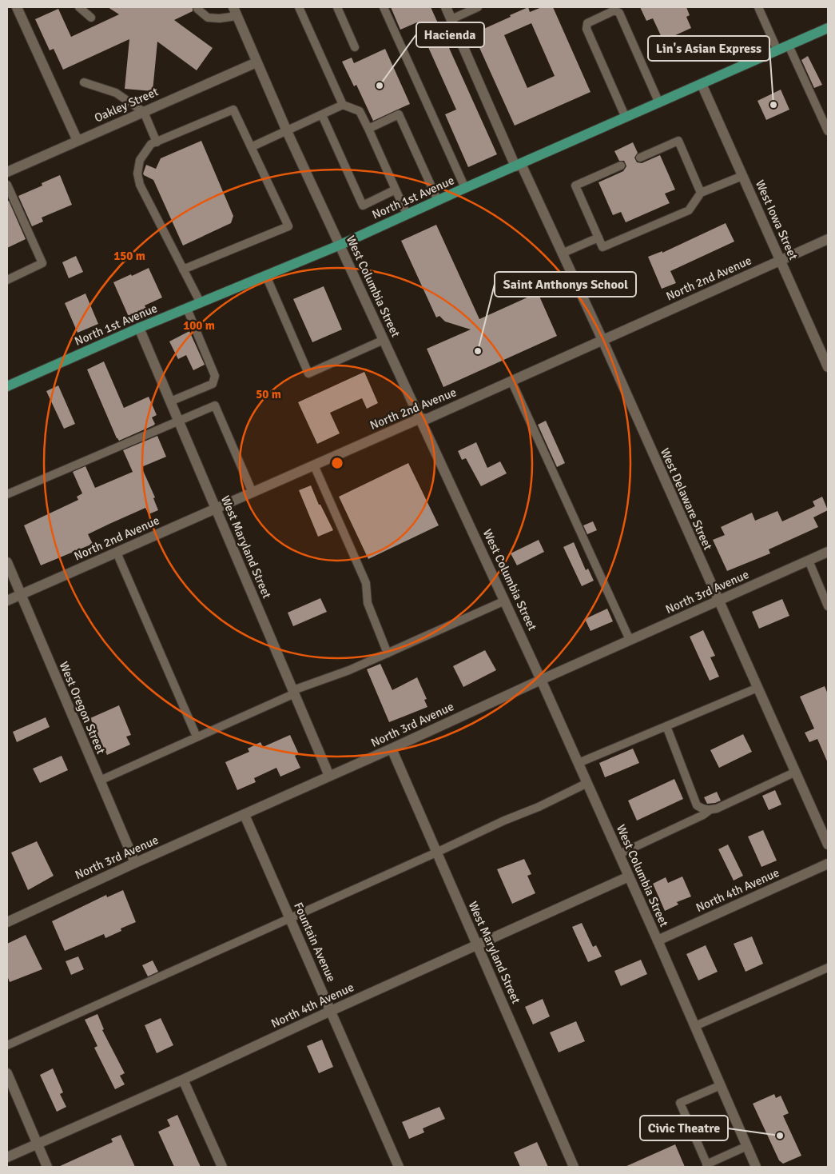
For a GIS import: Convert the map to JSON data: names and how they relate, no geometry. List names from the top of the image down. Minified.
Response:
{"streets":{"main road":["North 1st Avenue"],"street":["Oakley Street","West Iowa Street","North 2nd Avenue","West Columbia Street","West Delaware Street","West Maryland Street","North 3rd Avenue","West Oregon Street","North 4th Avenue","Fountain Avenue"]},"crossings":[["Oakley Street","West Columbia Street"],["North 1st Avenue","West Iowa Street"],["North 1st Avenue","West Columbia Street"],["North 1st Avenue","West Delaware Street"],["North 1st Avenue","West Maryland Street"],["West Iowa Street","North 2nd Avenue"],["North 2nd Avenue","West Columbia Street"],["North 2nd Avenue","West Delaware Street"],["North 2nd Avenue","West Maryland Street"],["North 2nd Avenue","West Oregon Street"],["West Columbia Street","North 3rd Avenue"],["West Columbia Street","North 4th Avenue"],["West Delaware Street","North 3rd Avenue"],["West Maryland Street","North 3rd Avenue"],["West Maryland Street","North 4th Avenue"],["North 3rd Avenue","West Oregon Street"],["North 3rd Avenue","Fountain Avenue"],["North 4th Avenue","Fountain Avenue"]],"places":["Hacienda","Lin's Asian Express","Saint Anthonys School","Civic Theatre"],"rings":["150 m","100 m","50 m"]}
